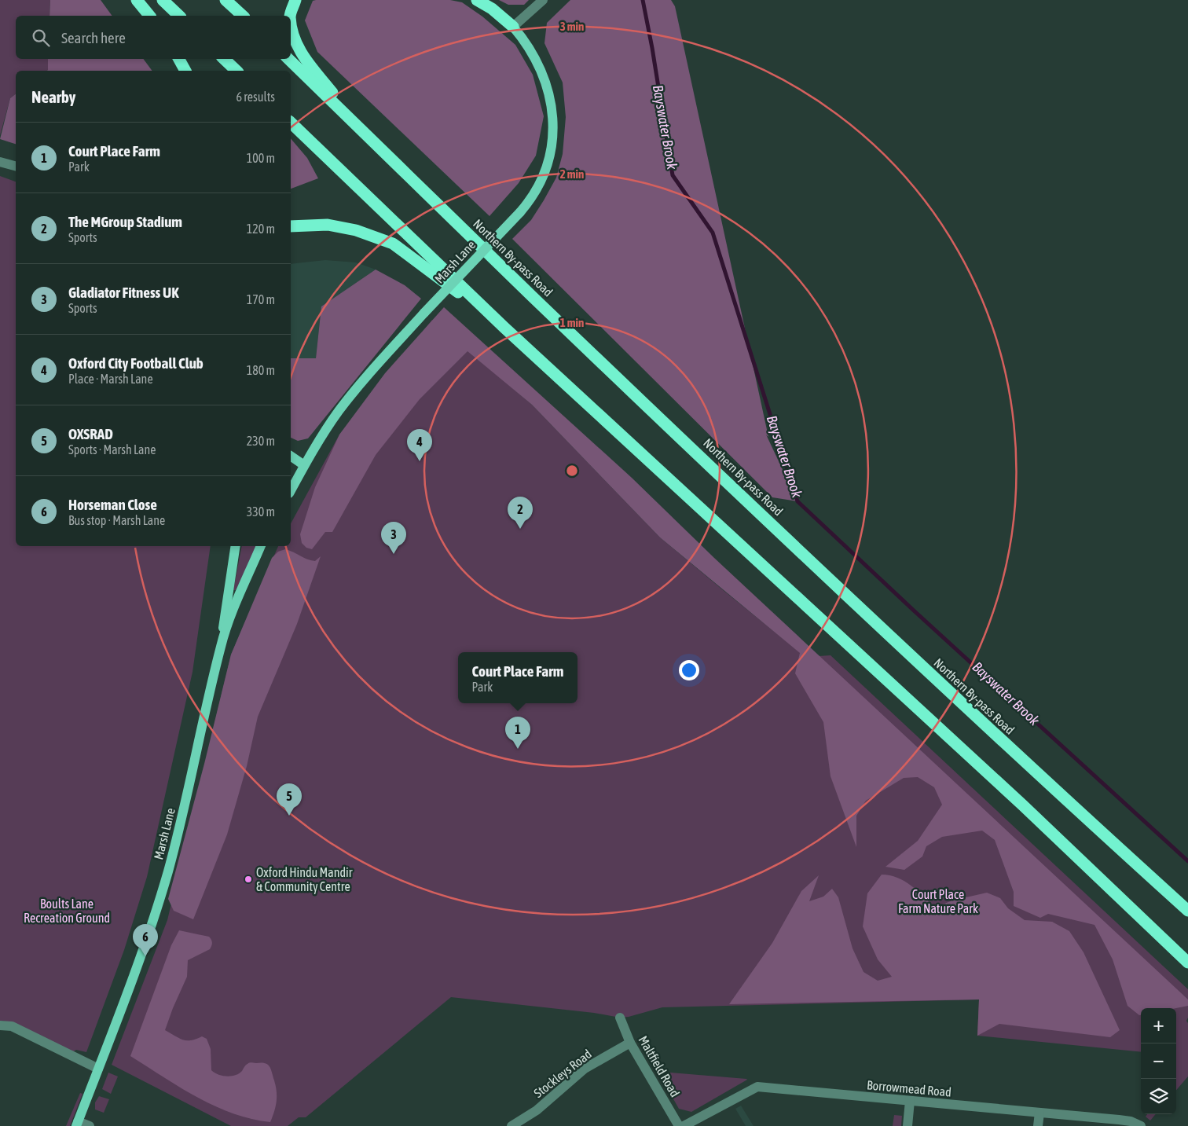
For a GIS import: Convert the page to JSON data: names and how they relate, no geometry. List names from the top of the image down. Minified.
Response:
{"streets":{"highway":["Northern By-pass Road"],"main road":["Marsh Lane"],"street":["Maltfield Road","Stockleys Road","Borrowmead Road"]},"crossings":[["Maltfield Road","Stockleys Road"]],"water":["Bayswater Brook"],"parks":["Court Place Farm Nature Park","Boults Lane Recreation Ground"],"places":["Oxford Hindu Mandir & Community Centre"],"page":{"search":"Search here","heading":["Nearby","6 results"],"list":[{"mark":"1","name":"Court Place Farm","note":"Park","value":"100 m"},{"mark":"2","name":"The MGroup Stadium","note":"Sports","value":"120 m"},{"mark":"3","name":"Gladiator Fitness UK","note":"Sports","value":"170 m"},{"mark":"4","name":"Oxford City Football Club","note":"Place · Marsh Lane","value":"180 m"},{"mark":"5","name":"OXSRAD","note":"Sports · Marsh Lane","value":"230 m"},{"mark":"6","name":"Horseman Close","note":"Bus stop · Marsh Lane","value":"330 m"}],"pins":["4","2","3","1","5","6"],"popup":["Court Place Farm","Park"],"map_buttons":["+","−"]},"rings":["3 min","2 min","1 min"]}
